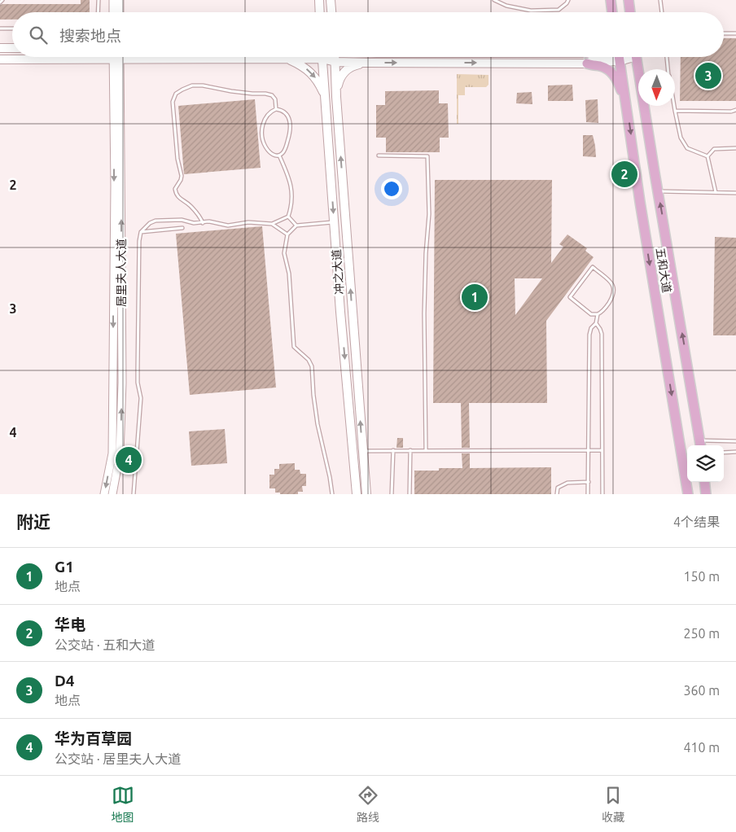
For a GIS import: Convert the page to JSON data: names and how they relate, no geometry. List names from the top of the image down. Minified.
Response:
{"streets":{"main road":["五和大道","冲之大道"],"street":["居里夫人大道"]},"north":"bottom","page":{"search":"搜索地点","pins":["3","2","1","4"],"heading":["附近","4个结果"],"list":[{"mark":"1","name":"G1","note":"地点","value":"150 m"},{"mark":"2","name":"华电","note":"公交站 · 五和大道","value":"250 m"},{"mark":"3","name":"D4","note":"地点","value":"360 m"},{"mark":"4","name":"华为百草园","note":"公交站 · 居里夫人大道","value":"410 m"}],"nav":["地图","路线","收藏"]},"grid":{"rows":["2","3","4"]}}
